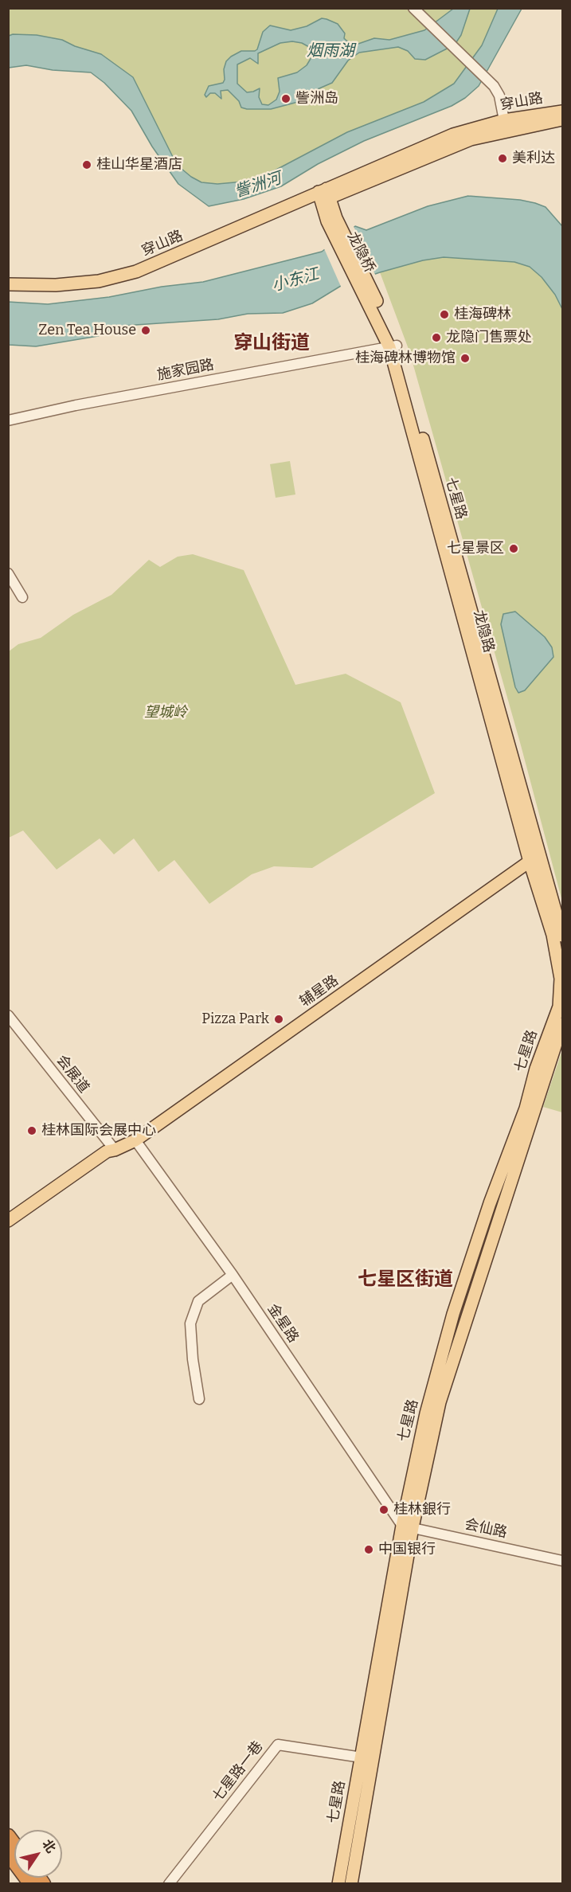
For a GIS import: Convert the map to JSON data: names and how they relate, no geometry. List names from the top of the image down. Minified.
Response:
{"streets":{"main road":["穿山路","龙隐桥","七星路","龙隐路","辅星路"],"street":["施家园路","会展道","金星路","会仙路","七星路一巷"]},"crossings":[["穿山路","龙隐桥"],["龙隐桥","龙隐路"],["施家园路","七星路"],["施家园路","龙隐路"],["七星路","龙隐路"],["七星路","辅星路"],["七星路","金星路"],["七星路","会仙路"],["七星路","七星路一巷"],["龙隐路","辅星路"],["辅星路","会展道"],["辅星路","金星路"],["金星路","会仙路"]],"districts":["穿山街道","七星区街道"],"water":["烟雨湖","訾洲河","小东江"],"parks":["望城岭"],"places":["訾洲岛","美利达","桂山华星酒店","桂海碑林","Zen Tea House","龙隐门售票处","桂海碑林博物馆","七星景区","Pizza Park","桂林国际会展中心","桂林銀行","中国银行"],"north":"top right"}
